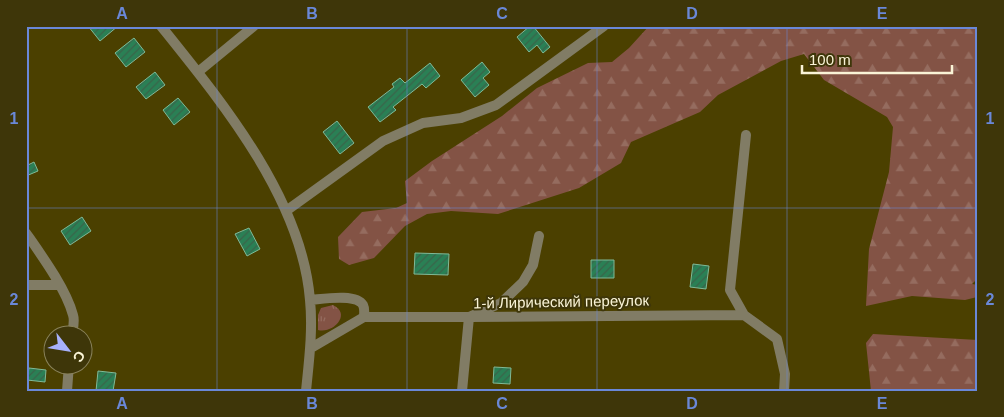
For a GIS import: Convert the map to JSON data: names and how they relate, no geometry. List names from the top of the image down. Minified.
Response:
{"streets":{"street":["1-й Лирический переулок"]},"scale_bar":"100 m","north":"bottom right","grid":{"columns":["A","B","C","D","E"],"rows":["1","2"]}}
